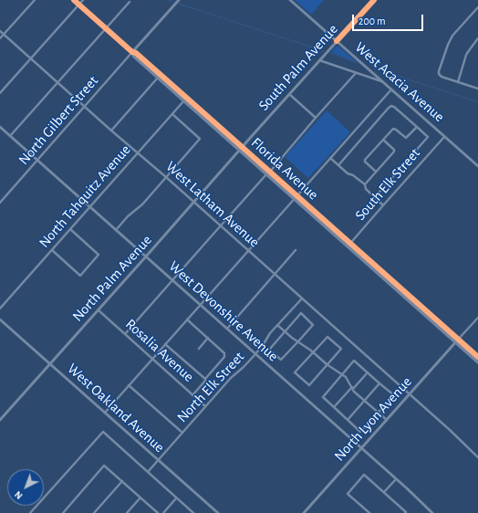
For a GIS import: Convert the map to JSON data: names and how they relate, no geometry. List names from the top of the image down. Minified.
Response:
{"streets":{"main road":["Florida Avenue"],"street":["South Palm Avenue","West Acacia Avenue","North Gilbert Street","South Elk Street","North Tahquitz Avenue","West Latham Avenue","North Palm Avenue","West Devonshire Avenue","Rosalia Avenue","North Elk Street","West Oakland Avenue","North Lyon Avenue"]},"crossings":[["South Palm Avenue","West Acacia Avenue"],["South Palm Avenue","Florida Avenue"],["South Palm Avenue","North Palm Avenue"],["West Acacia Avenue","South Elk Street"],["North Gilbert Street","Florida Avenue"],["North Gilbert Street","West Latham Avenue"],["North Gilbert Street","West Devonshire Avenue"],["Florida Avenue","South Elk Street"],["Florida Avenue","North Tahquitz Avenue"],["Florida Avenue","North Palm Avenue"],["Florida Avenue","North Lyon Avenue"],["North Tahquitz Avenue","West Latham Avenue"],["North Tahquitz Avenue","West Devonshire Avenue"],["West Latham Avenue","North Palm Avenue"],["West Latham Avenue","North Elk Street"],["West Latham Avenue","North Lyon Avenue"],["North Palm Avenue","West Devonshire Avenue"],["North Palm Avenue","Rosalia Avenue"],["North Palm Avenue","West Oakland Avenue"],["West Devonshire Avenue","North Elk Street"],["West Devonshire Avenue","North Lyon Avenue"],["Rosalia Avenue","North Elk Street"],["North Elk Street","West Oakland Avenue"]],"scale_bar":"200 m","north":"bottom left"}
